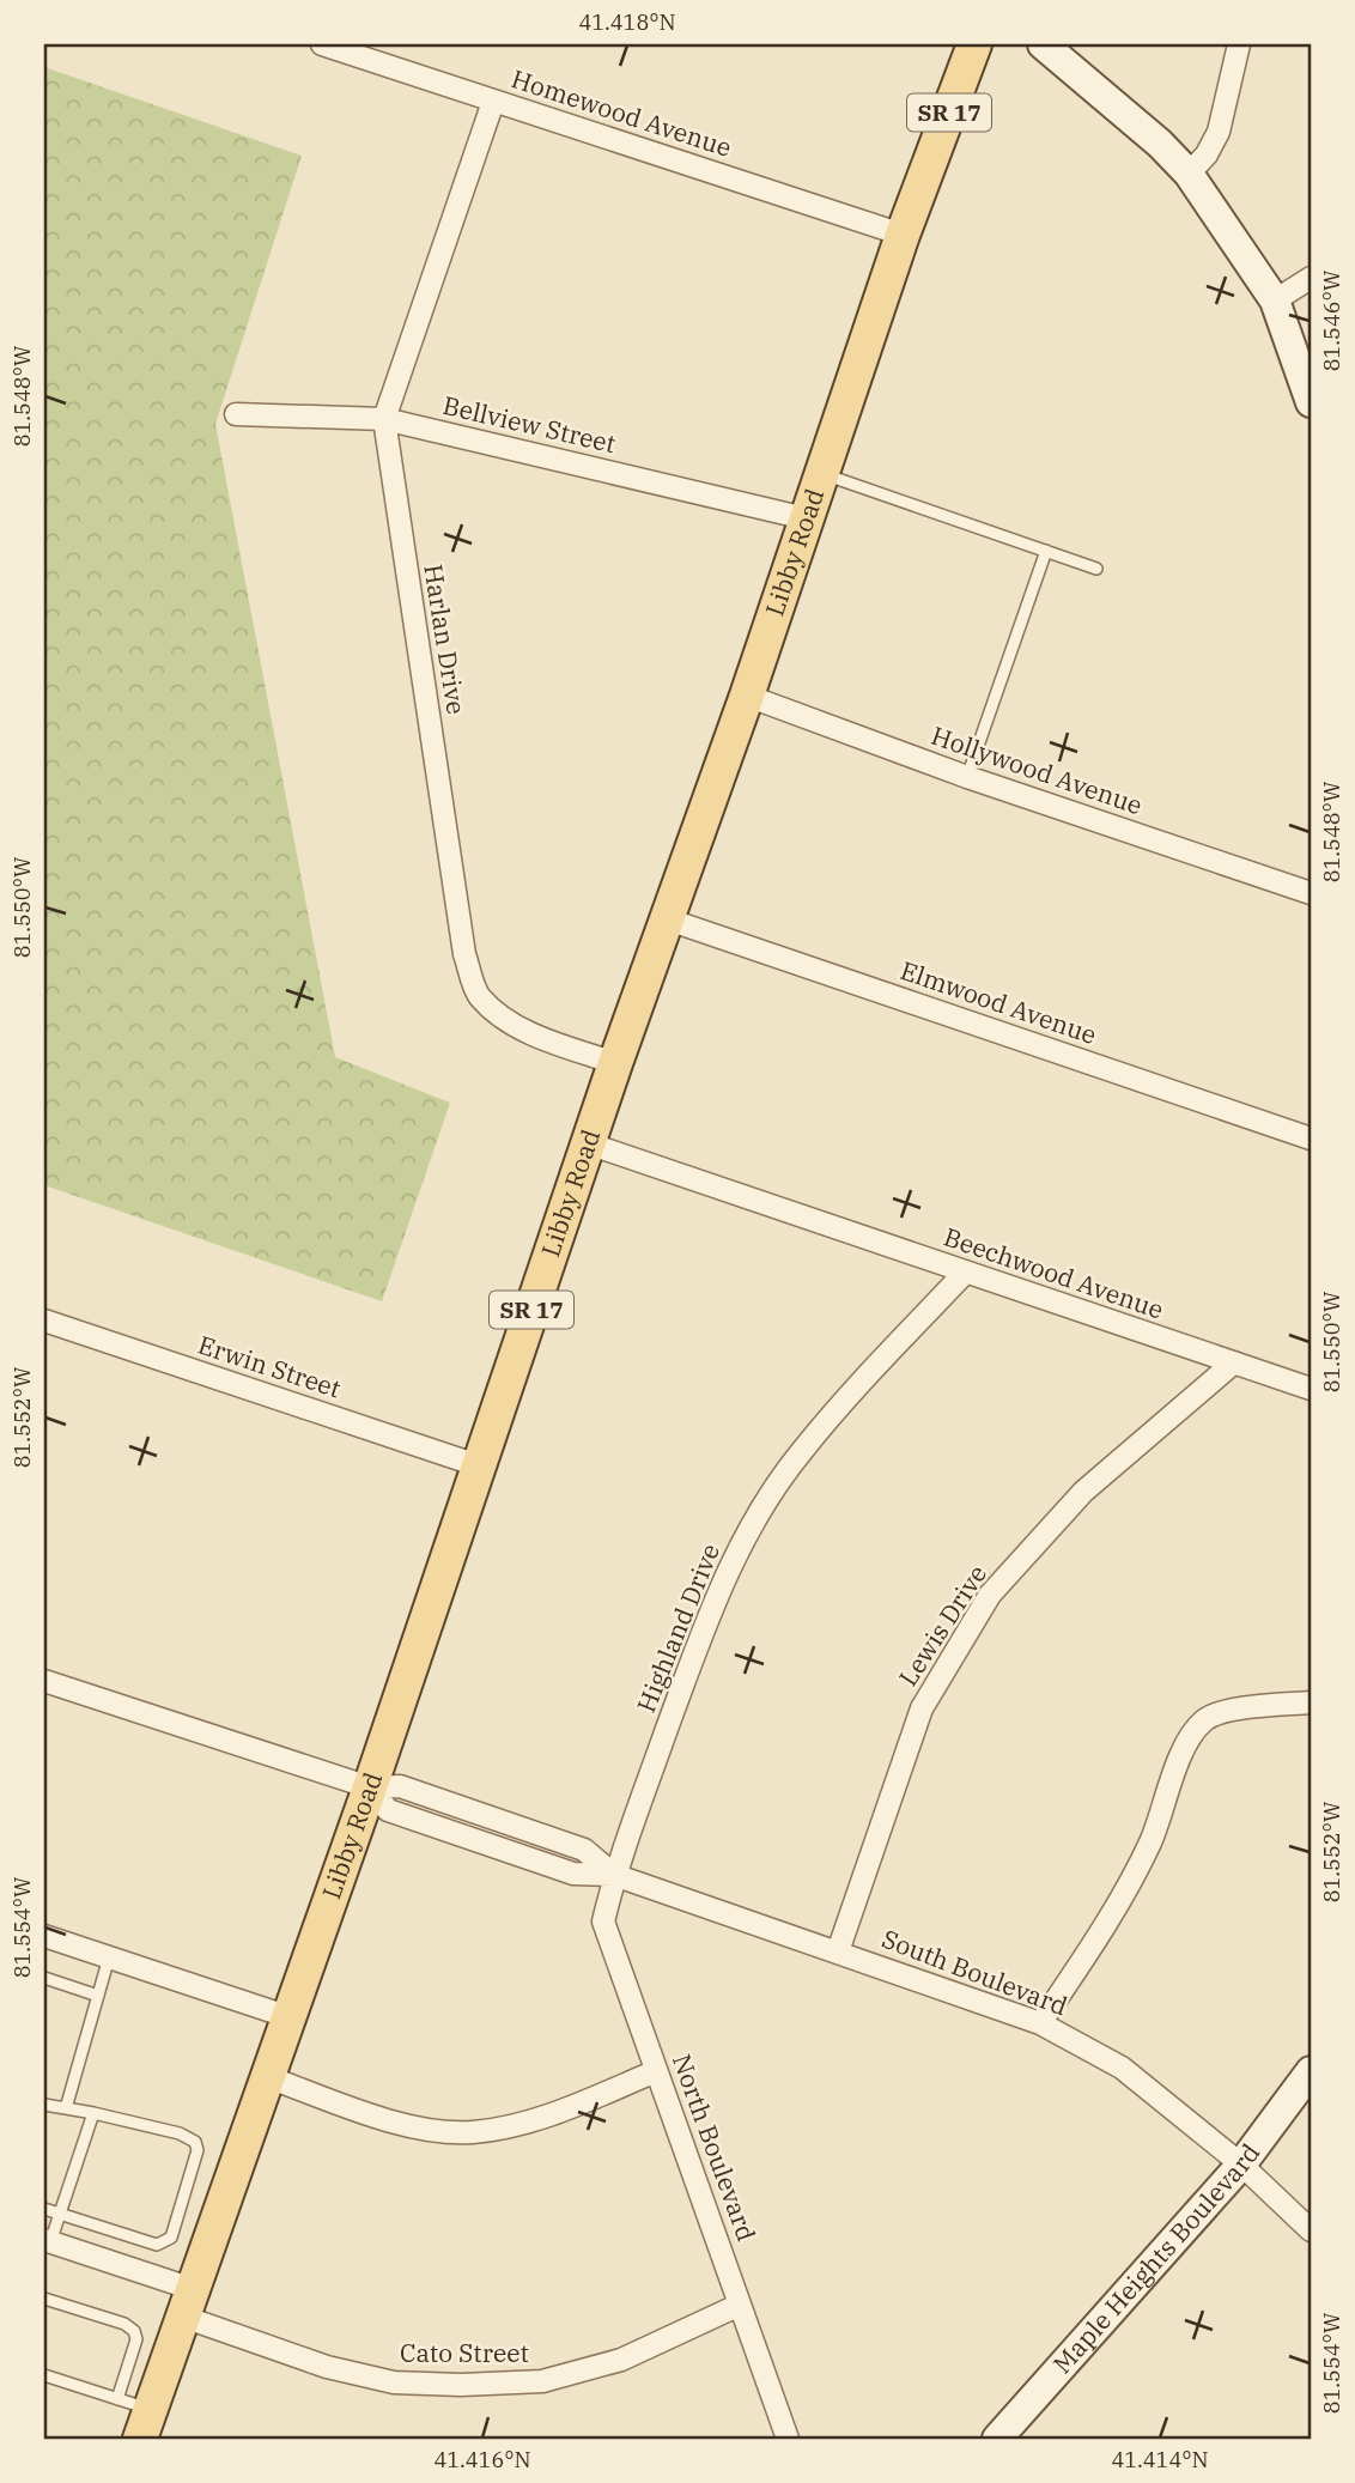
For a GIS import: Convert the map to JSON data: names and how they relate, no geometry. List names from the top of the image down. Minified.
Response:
{"streets":{"main road":["SR 17","Libby Road"],"street":["Homewood Avenue","Bellview Street","Harlan Drive","Hollywood Avenue","Elmwood Avenue","Beechwood Avenue","Erwin Street","Lewis Drive","Highland Drive","South Boulevard","North Boulevard","Maple Heights Boulevard","Cato Street"]},"crossings":[["Homewood Avenue","Libby Road"],["Homewood Avenue","Harlan Drive"],["Bellview Street","Libby Road"],["Bellview Street","Harlan Drive"],["Libby Road","Harlan Drive"],["Libby Road","Hollywood Avenue"],["Libby Road","Elmwood Avenue"],["Libby Road","Beechwood Avenue"],["Libby Road","Erwin Street"],["Libby Road","South Boulevard"],["Libby Road","Cato Street"],["Beechwood Avenue","Lewis Drive"],["Beechwood Avenue","Highland Drive"],["Lewis Drive","South Boulevard"],["Highland Drive","South Boulevard"],["Highland Drive","North Boulevard"],["South Boulevard","North Boulevard"],["South Boulevard","Maple Heights Boulevard"],["North Boulevard","Cato Street"]],"coordinates":["41.418°N","81.546°W","81.548°W","81.550°W","81.552°W","81.554°W","41.416°N","41.414°N"]}
